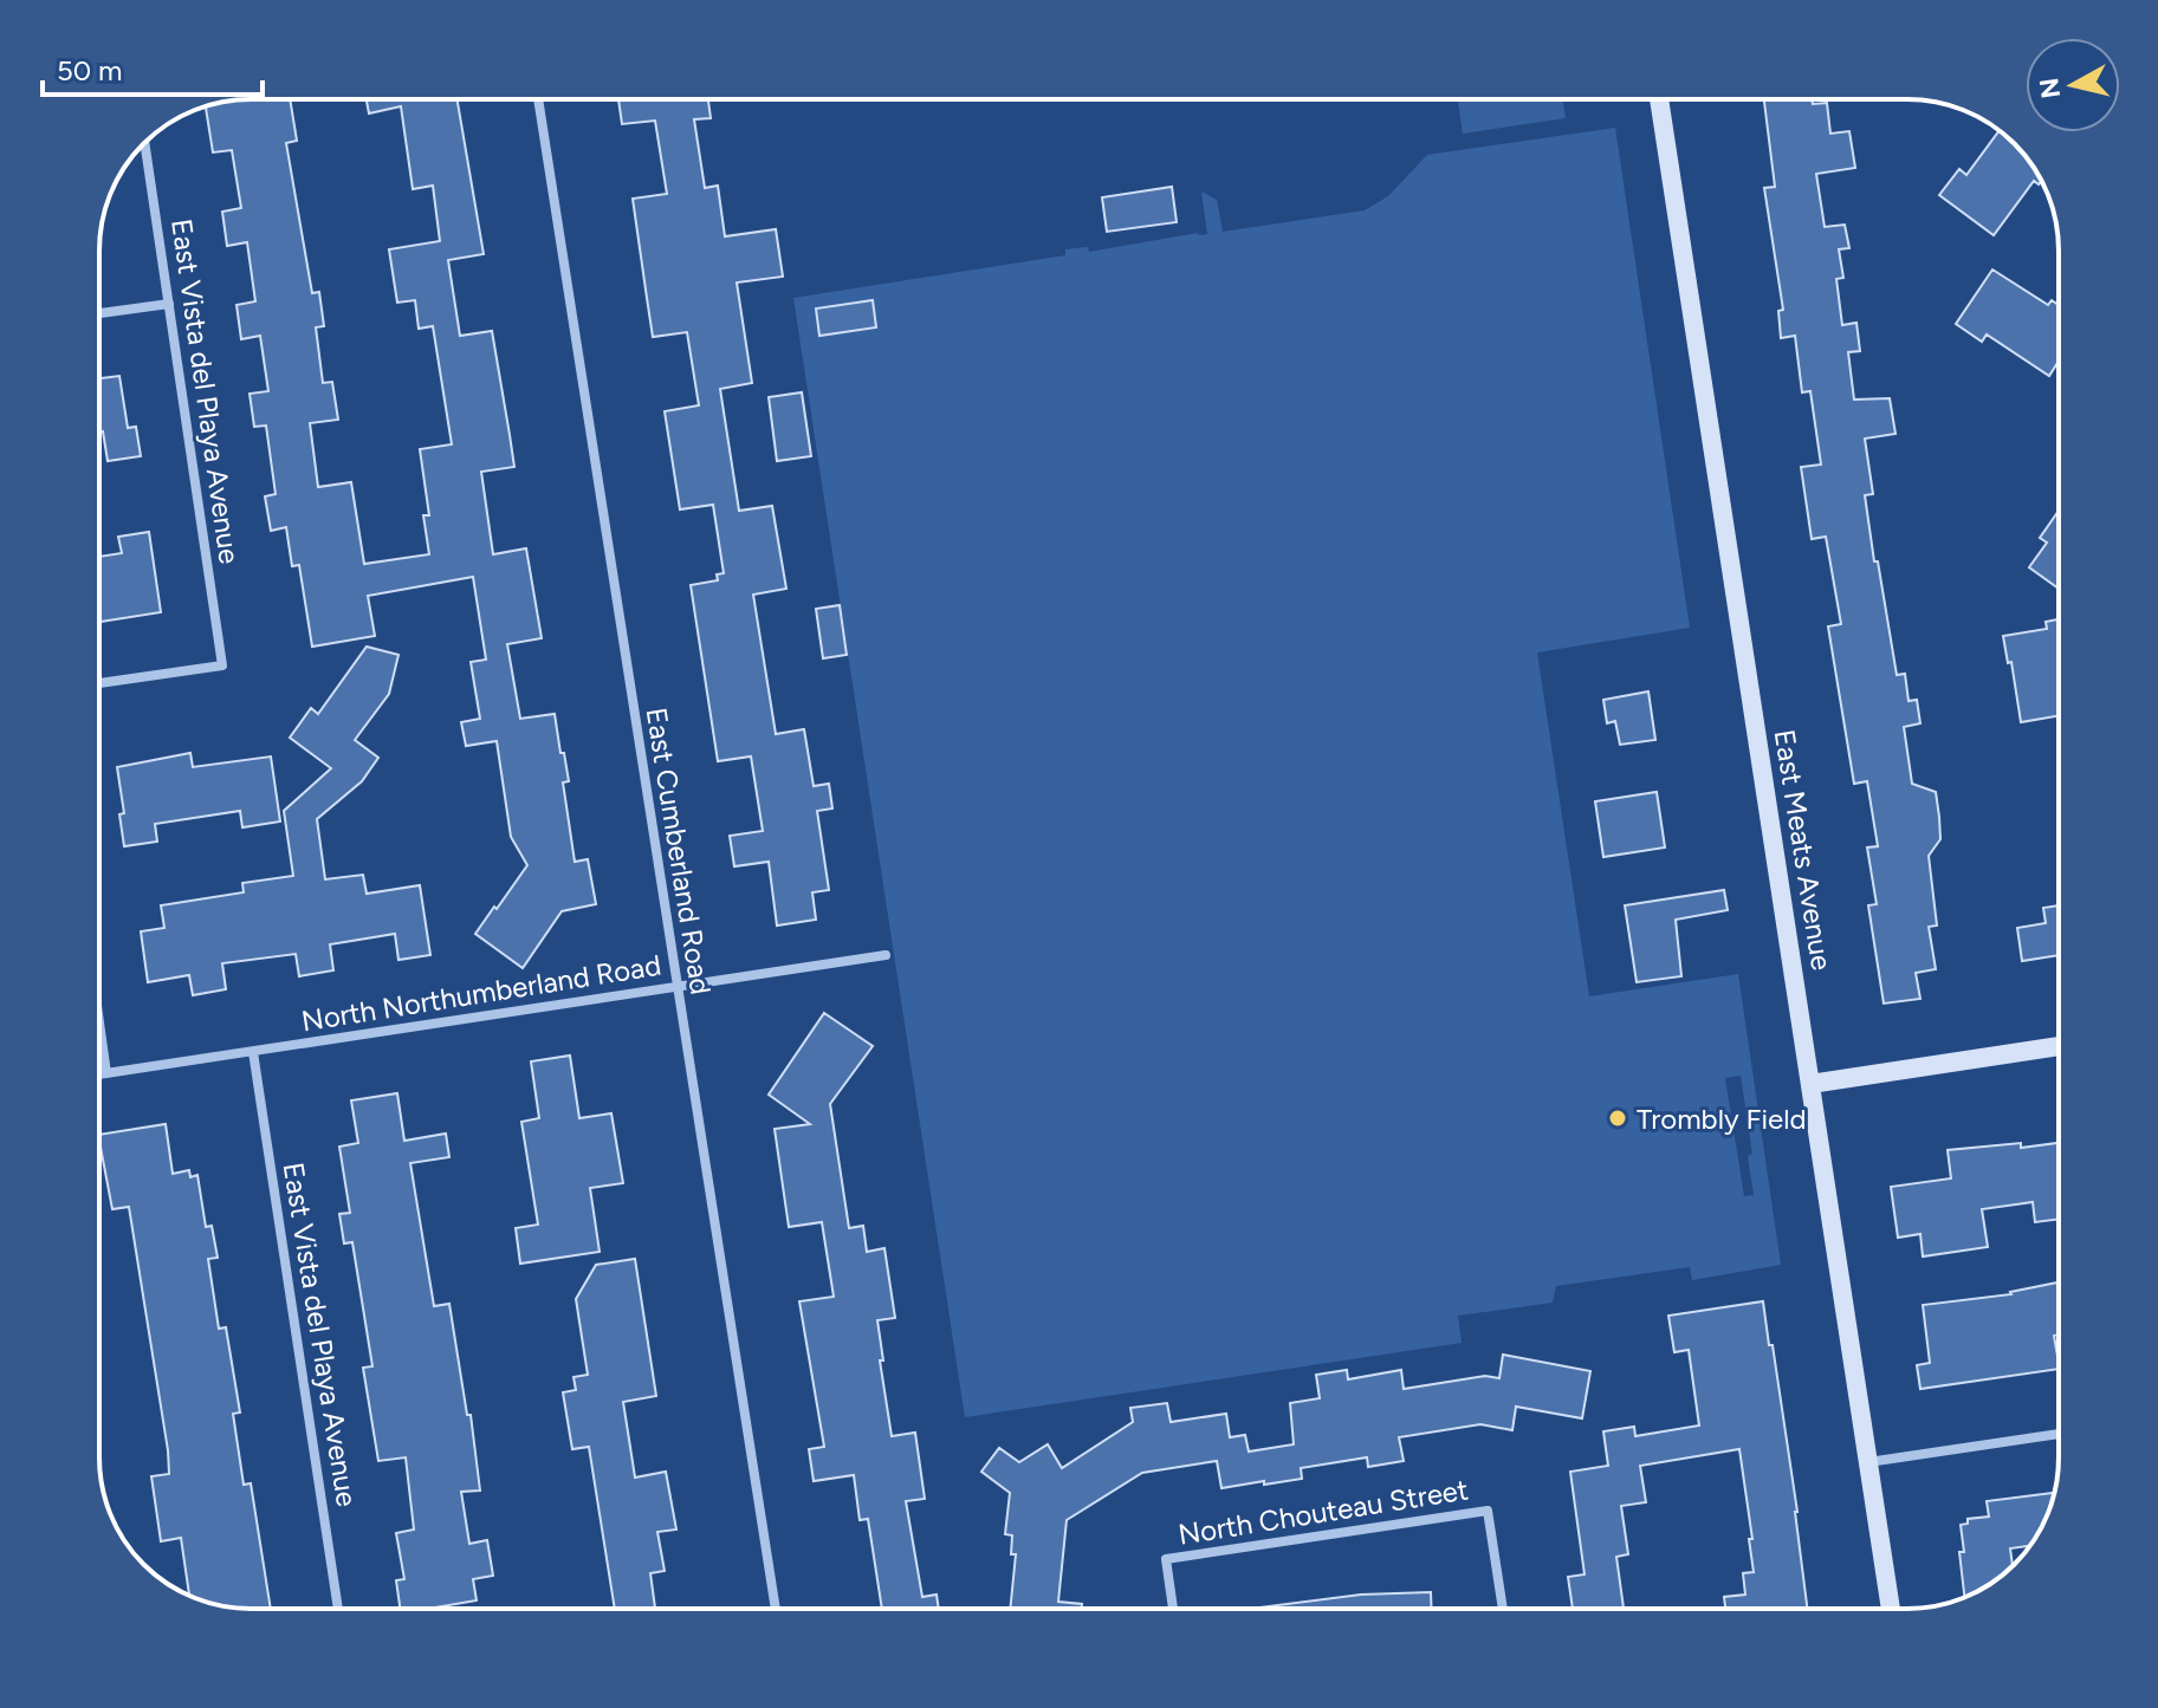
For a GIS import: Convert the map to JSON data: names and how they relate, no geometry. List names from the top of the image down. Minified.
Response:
{"streets":{"street":["East Vista del Playa Avenue","East Meats Avenue","East Cumberland Road","North Northumberland Road","North Chouteau Street"]},"crossings":[["East Vista del Playa Avenue","North Northumberland Road"],["East Cumberland Road","North Northumberland Road"]],"places":["Trombly Field"],"scale_bar":"50 m","north":"left"}
